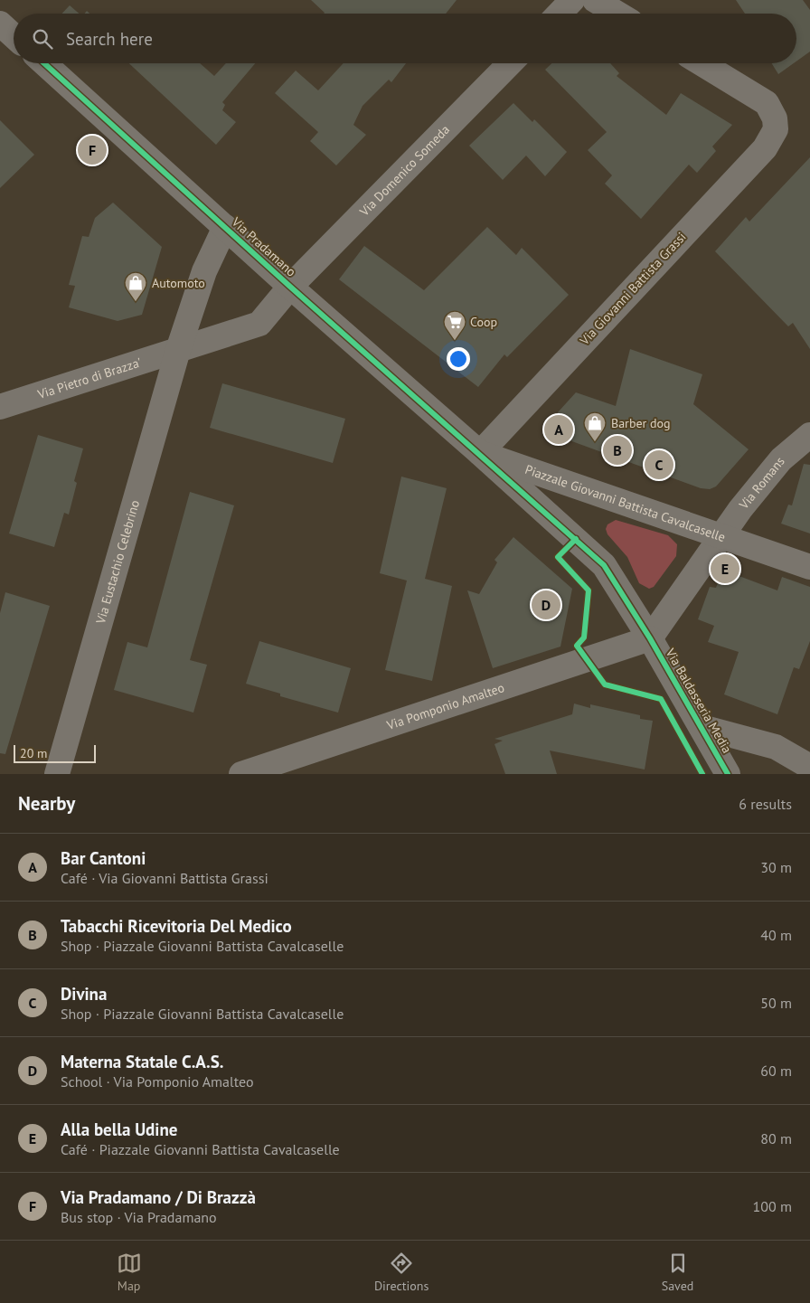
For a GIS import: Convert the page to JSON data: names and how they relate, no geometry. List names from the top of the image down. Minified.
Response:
{"streets":{"street":["Via Domenico Someda","Via Pradamano","Via Giovanni Battista Grassi","Via Pietro di Brazza'","Via Romans","Piazzale Giovanni Battista Cavalcaselle","Via Eustachio Celebrino","Via Baldasseria Media","Via Pomponio Amalteo"]},"crossings":[["Via Domenico Someda","Via Pradamano"],["Via Domenico Someda","Via Pietro di Brazza'"],["Via Pradamano","Via Giovanni Battista Grassi"],["Via Pradamano","Via Pietro di Brazza'"],["Via Pradamano","Piazzale Giovanni Battista Cavalcaselle"],["Via Giovanni Battista Grassi","Piazzale Giovanni Battista Cavalcaselle"],["Via Pietro di Brazza'","Via Eustachio Celebrino"],["Via Romans","Piazzale Giovanni Battista Cavalcaselle"],["Piazzale Giovanni Battista Cavalcaselle","Via Baldasseria Media"],["Piazzale Giovanni Battista Cavalcaselle","Via Pomponio Amalteo"],["Via Baldasseria Media","Via Pomponio Amalteo"]],"places":{"shop":["Automoto","Barber dog"],"supermarket":["Coop"]},"scale_bar":"20 m","page":{"search":"Search here","pins":["F","A","B","C","E","D"],"scale":"20 m","heading":["Nearby","6 results"],"list":[{"mark":"A","name":"Bar Cantoni","note":"Café · Via Giovanni Battista Grassi","value":"30 m"},{"mark":"B","name":"Tabacchi Ricevitoria Del Medico","note":"Shop · Piazzale Giovanni Battista Cavalcaselle","value":"40 m"},{"mark":"C","name":"Divina","note":"Shop · Piazzale Giovanni Battista Cavalcaselle","value":"50 m"},{"mark":"D","name":"Materna Statale C.A.S.","note":"School · Via Pomponio Amalteo","value":"60 m"},{"mark":"E","name":"Alla bella Udine","note":"Café · Piazzale Giovanni Battista Cavalcaselle","value":"80 m"},{"mark":"F","name":"Via Pradamano / Di Brazzà","note":"Bus stop · Via Pradamano","value":"100 m"}],"nav":["Map","Directions","Saved"]}}
